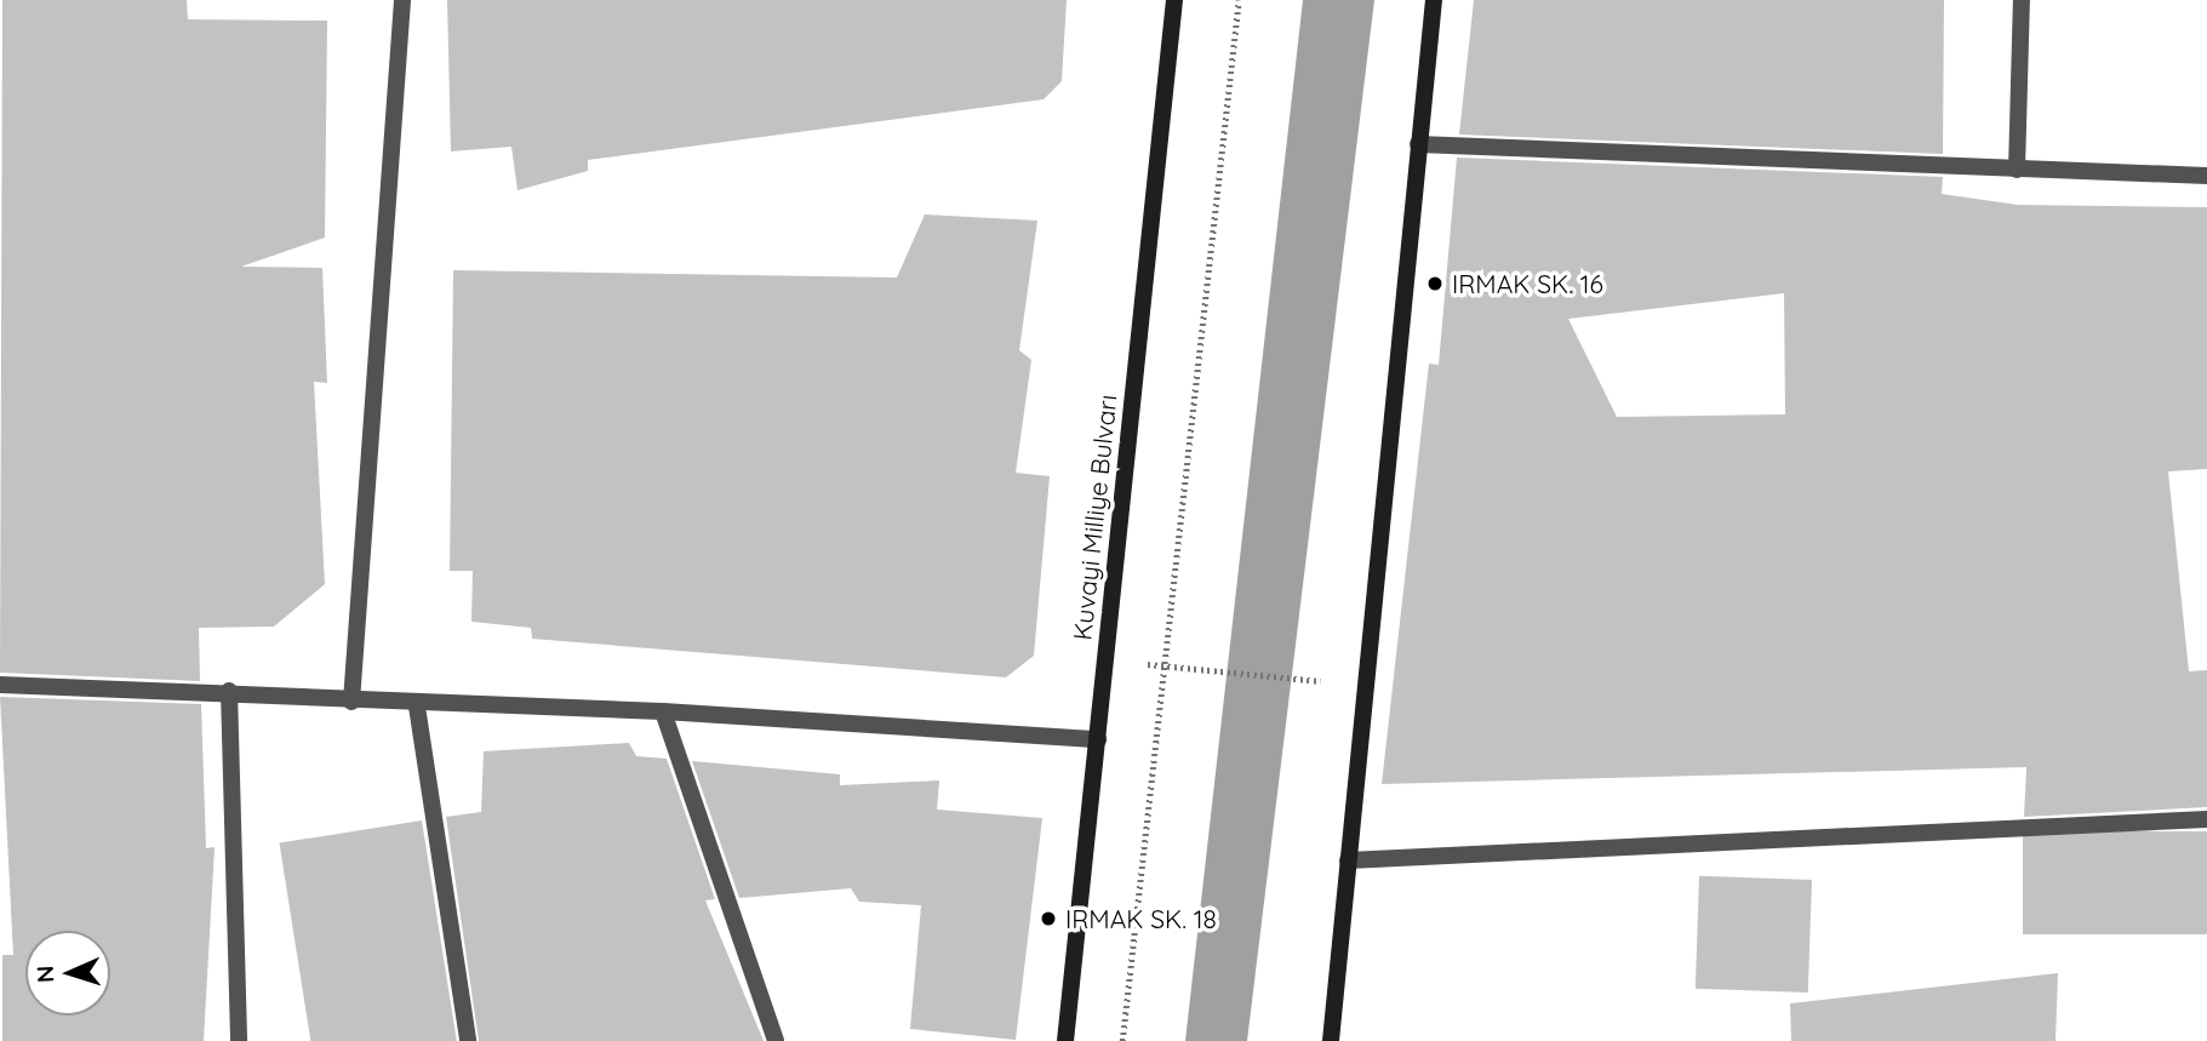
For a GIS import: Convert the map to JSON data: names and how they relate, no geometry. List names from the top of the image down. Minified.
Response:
{"streets":{"main road":["Kuvayi Milliye Bulvarı"]},"places":["IRMAK SK. 16","IRMAK SK. 18"],"north":"left"}
